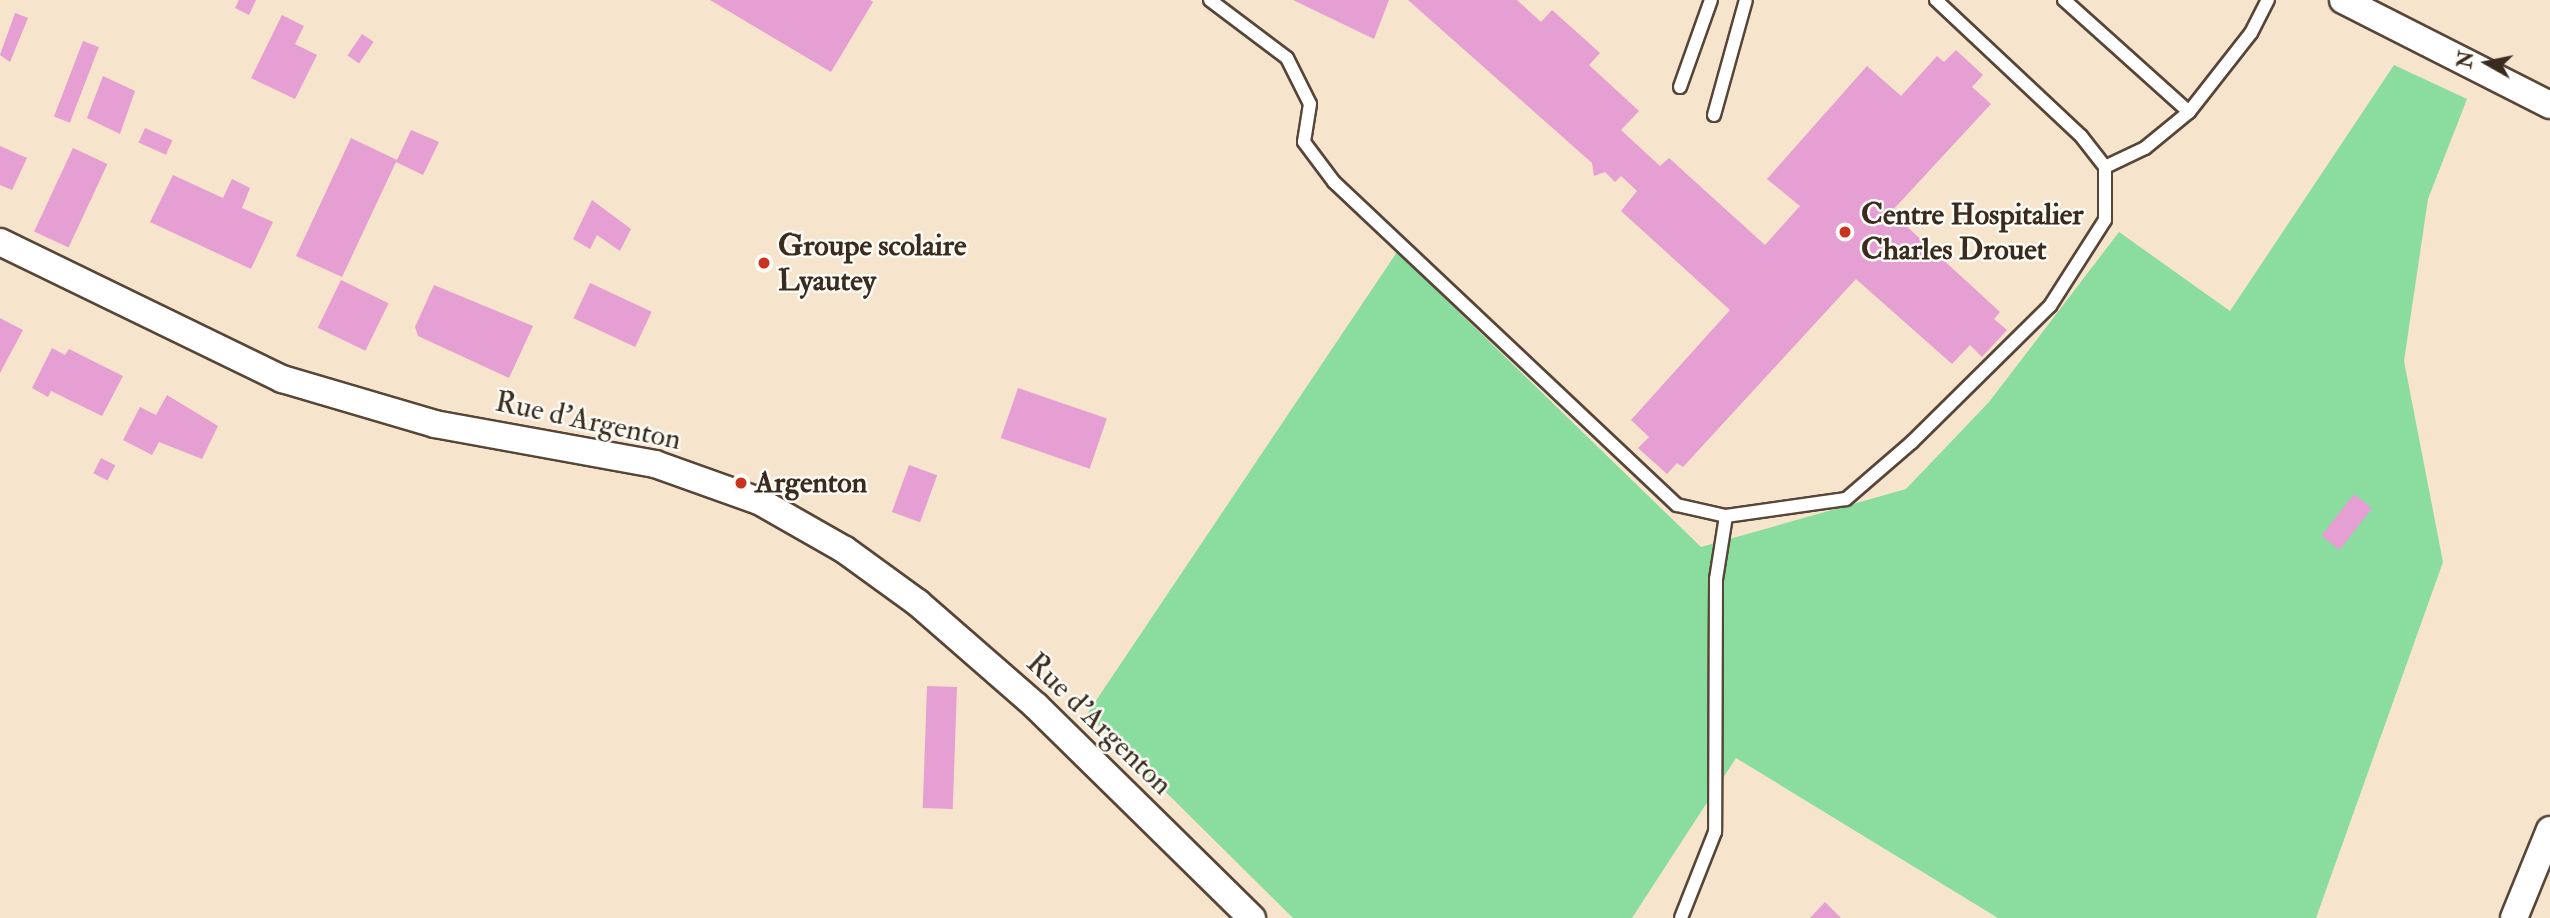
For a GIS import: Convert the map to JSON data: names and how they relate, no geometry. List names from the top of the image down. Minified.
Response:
{"streets":{"street":["Rue d'Argenton"]},"places":["Centre Hospitalier Charles Drouet","Groupe scolaire Lyautey","Argenton"],"north":"left"}
